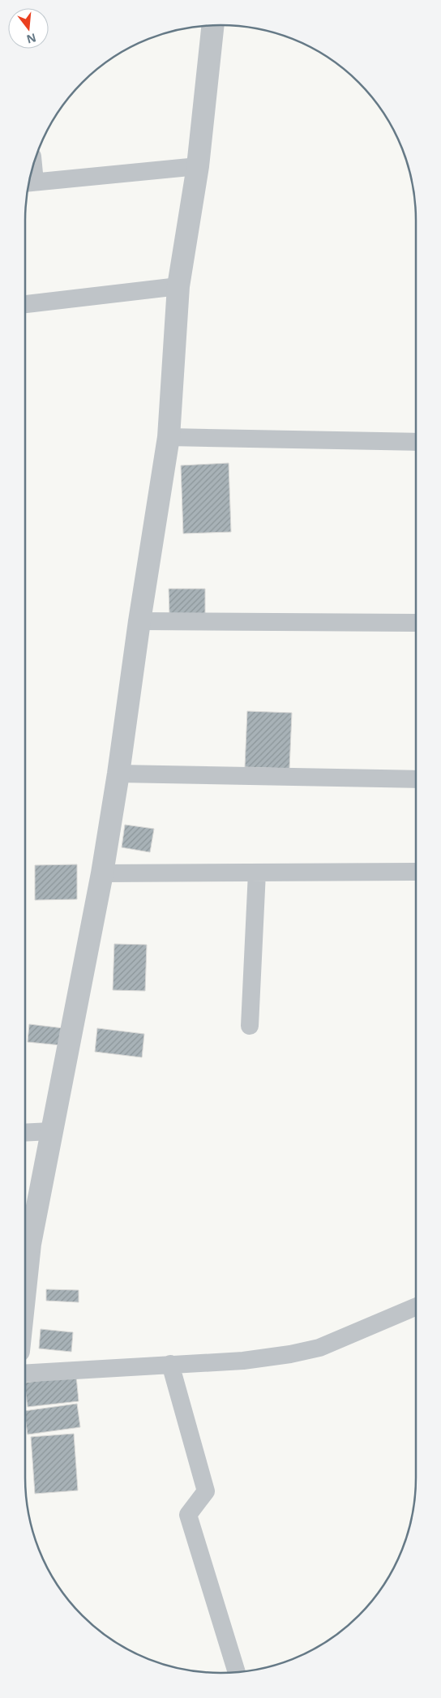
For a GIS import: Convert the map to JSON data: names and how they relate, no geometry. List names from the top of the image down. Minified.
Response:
{"north":"bottom"}
